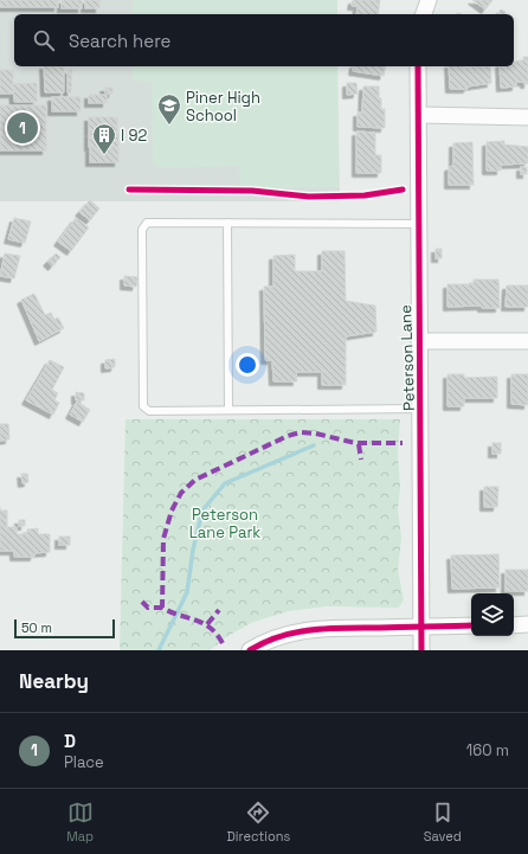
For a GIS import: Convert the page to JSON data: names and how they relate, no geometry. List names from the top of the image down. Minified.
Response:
{"streets":{"street":["Peterson Lane"]},"parks":["Peterson Lane Park"],"places":{"school or university":["Piner High School"],"building":["I 92"]},"scale_bar":"50 m","page":{"search":"Search here","pins":"1","scale":"50 m","heading":"Nearby","list":[{"mark":"1","name":"D","note":"Place","value":"160 m"}],"nav":["Map","Directions","Saved"]}}
